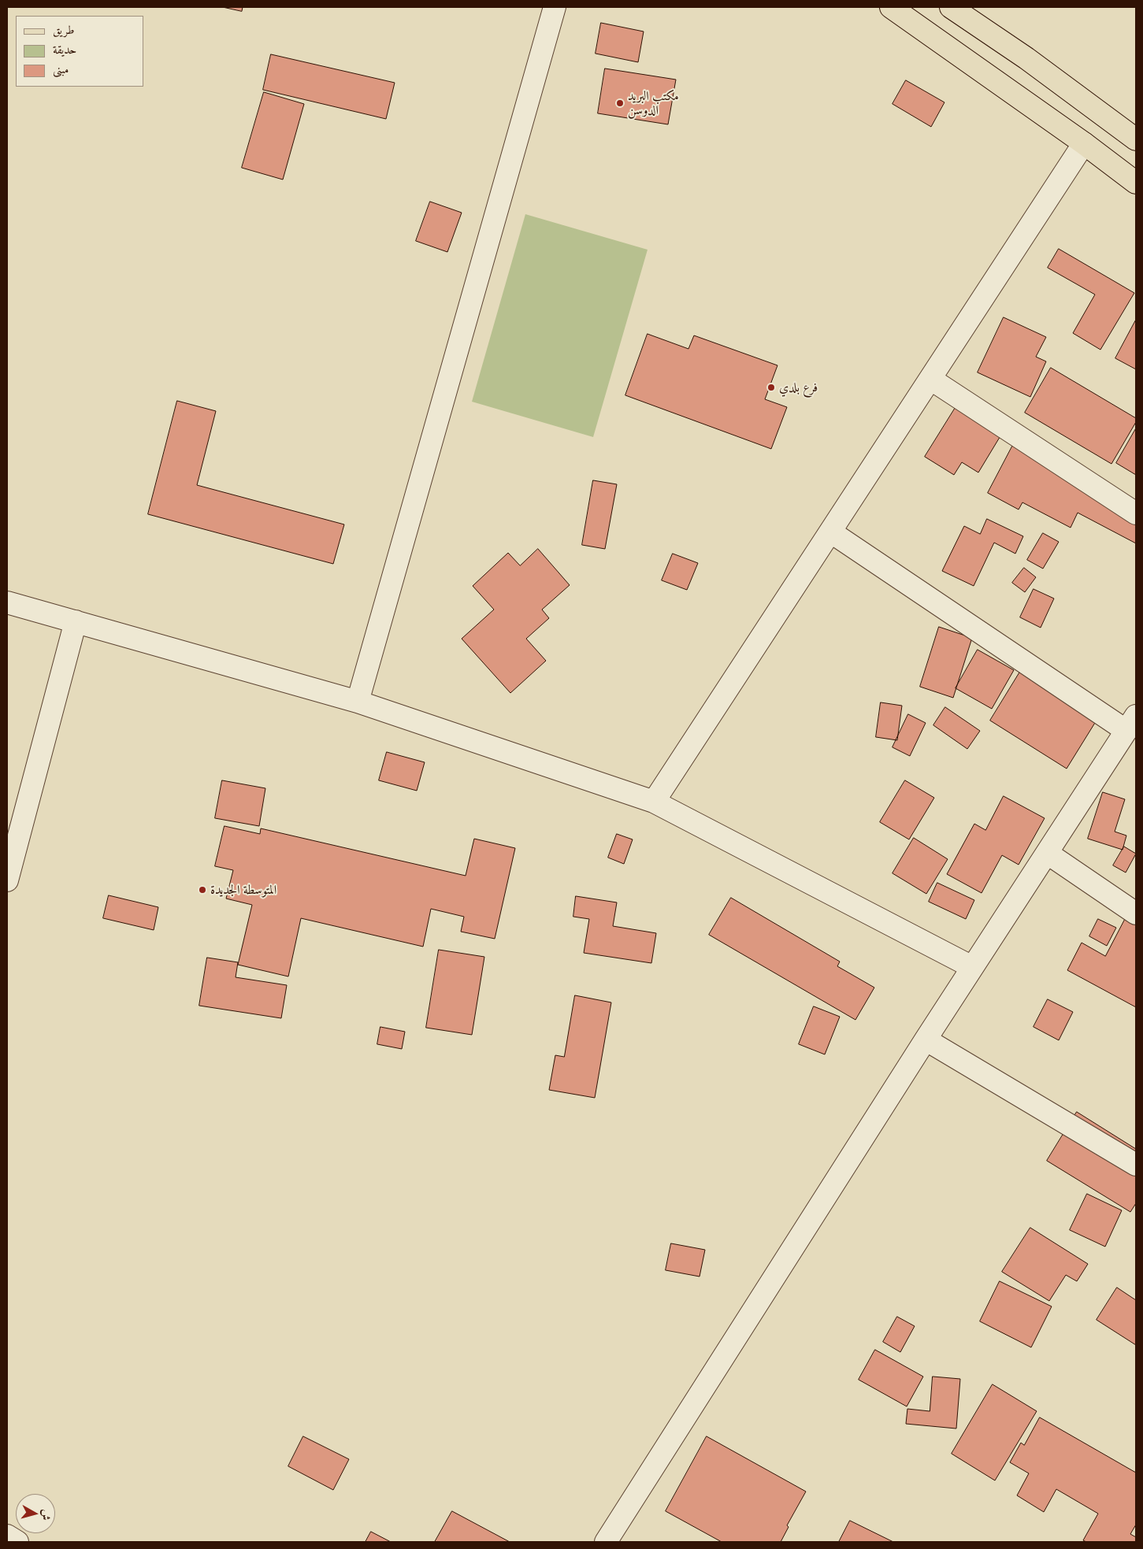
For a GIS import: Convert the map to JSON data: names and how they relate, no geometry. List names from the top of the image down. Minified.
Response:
{"places":["مكتب البريد الدوسن","فرع بلدي","المتوسطة الجديدة"],"legend":["طريق","حديقة","مبنى"],"north":"right"}
